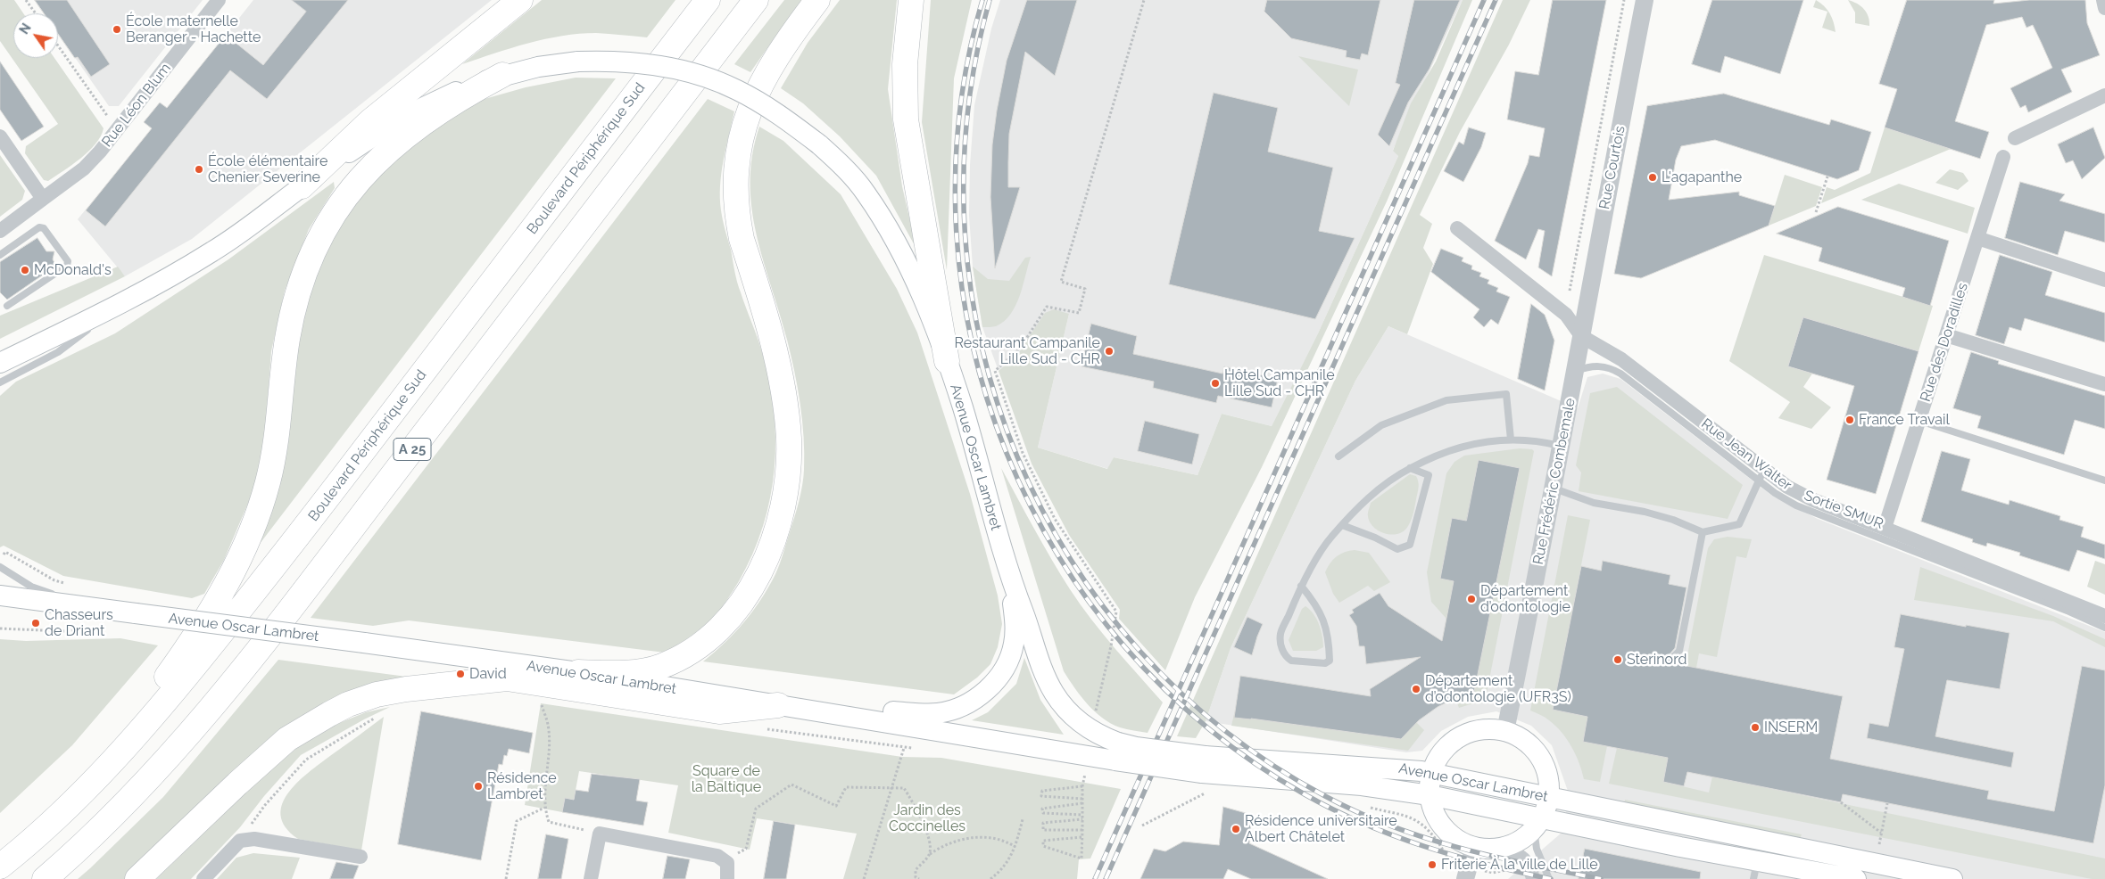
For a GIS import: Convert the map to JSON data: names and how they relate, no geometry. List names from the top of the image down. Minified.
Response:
{"streets":{"highway":["Boulevard Périphérique Sud","A 25"],"main road":["Avenue Oscar Lambret"],"street":["Rue Léon Blum","Rue Courtois","Rue des Doradilles","Rue Jean Walter","Rue Frédéric Combemale"],"lane":["Sortie SMUR"]},"crossings":[["Rue Courtois","Rue Jean Walter"],["Rue Courtois","Rue Frédéric Combemale"],["Rue des Doradilles","Rue Jean Walter"],["Rue Jean Walter","Rue Frédéric Combemale"],["Rue Jean Walter","Sortie SMUR"],["Rue Frédéric Combemale","Sortie SMUR"]],"parks":["Square de la Baltique","Jardin des Coccinelles"],"places":["École maternelle Beranger - Hachette","École élémentaire Chenier Severine","L'agapanthe","McDonald's","Restaurant Campanile Lille Sud - CHR","Hôtel Campanile Lille Sud - CHR","France Travail","Département d’odontologie","Chasseurs de Driant","Sterinord","David","Département d’odontologie (UFR3S)","INSERM","Résidence Lambret","Résidence universitaire Albert Châtelet","Friterie À la ville de Lille"],"north":"top left"}
